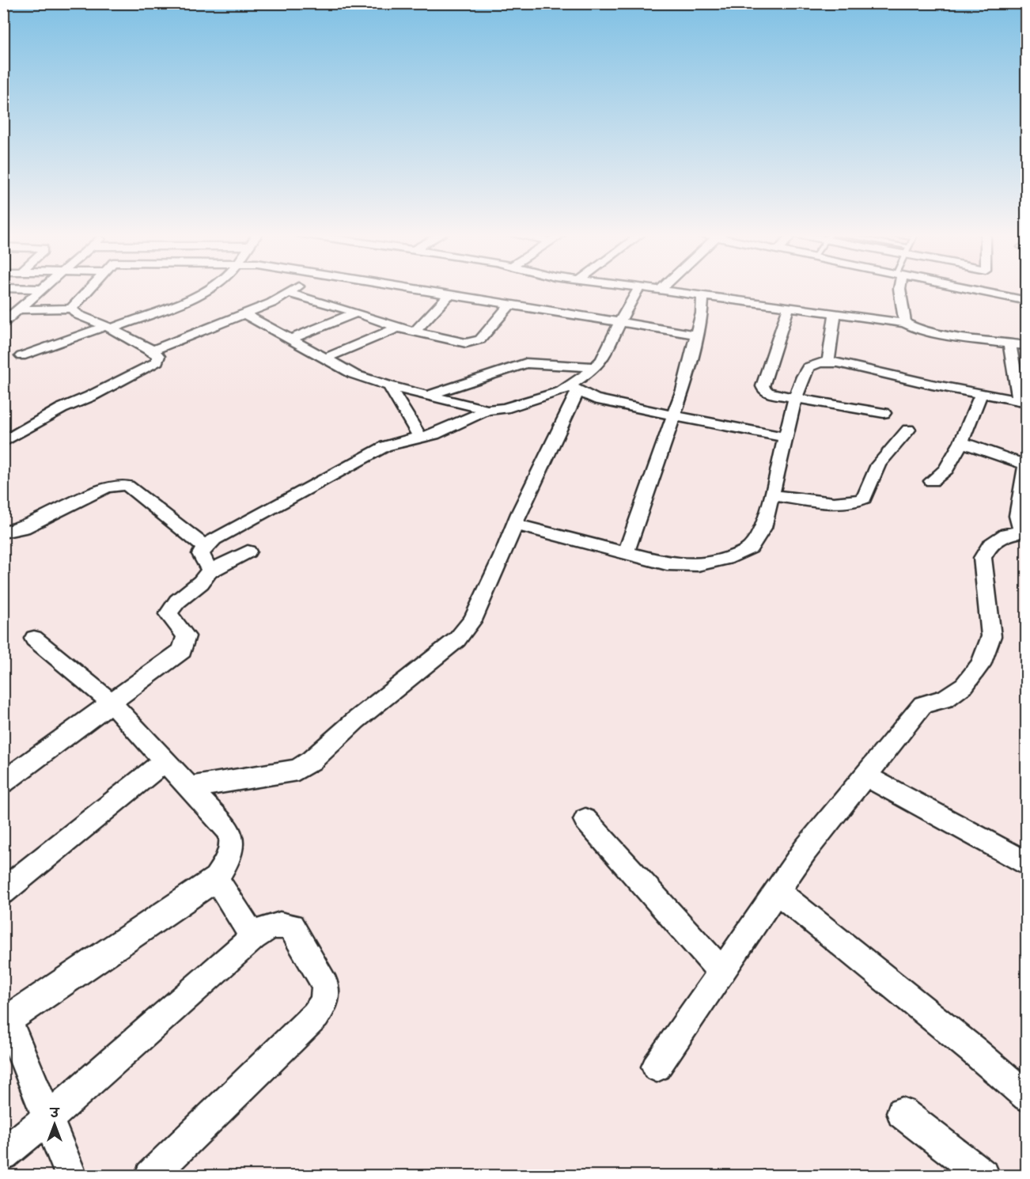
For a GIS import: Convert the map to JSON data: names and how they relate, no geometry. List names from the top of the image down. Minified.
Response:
{"north":"top"}
